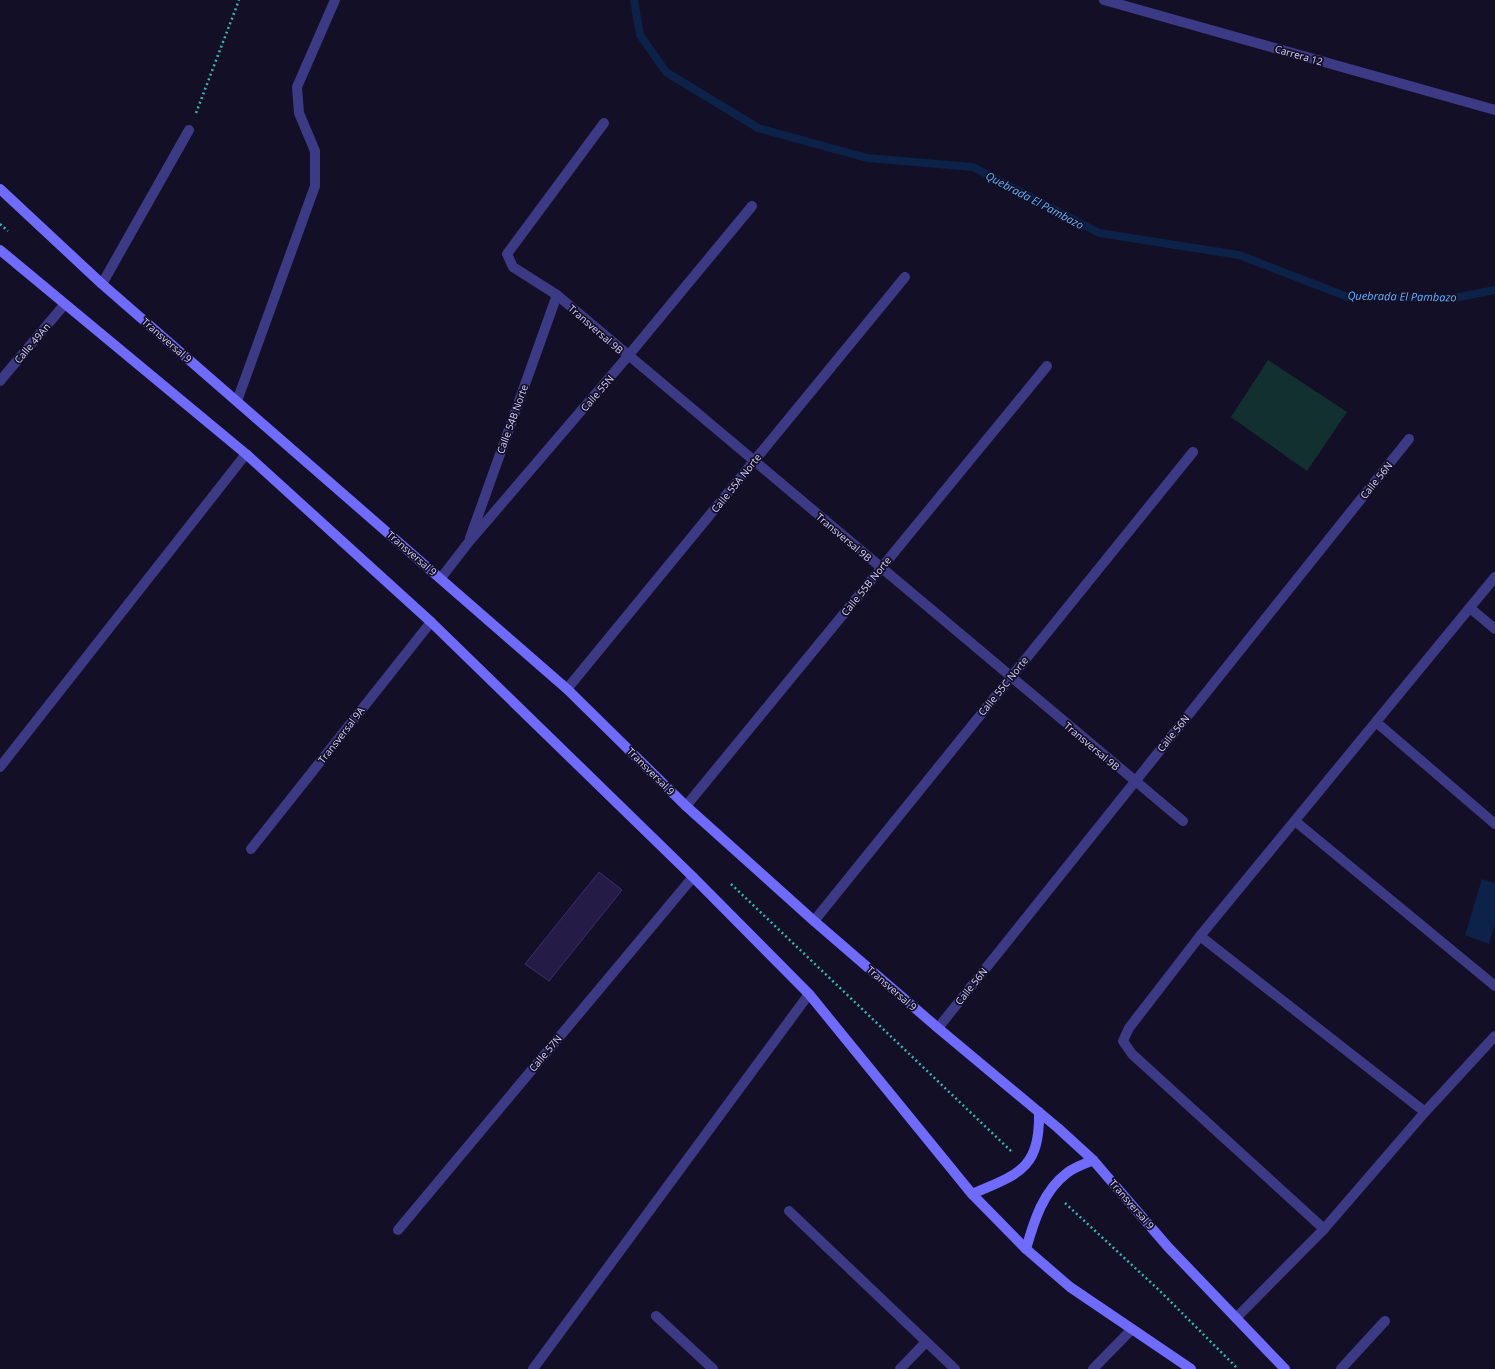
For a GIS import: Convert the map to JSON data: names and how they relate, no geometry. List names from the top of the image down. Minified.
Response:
{"streets":{"main road":["Transversal 9"],"street":["Carrera 12","Transversal 9B","Calle 49An","Calle 55N","Calle 54B Norte","Calle 56N","Calle 55A Norte","Calle 55B Norte","Calle 55C Norte","Transversal 9A","Calle 57N"]},"crossings":[["Transversal 9B","Calle 55N"],["Transversal 9B","Calle 54B Norte"],["Transversal 9B","Calle 56N"],["Transversal 9B","Calle 55A Norte"],["Transversal 9B","Calle 55B Norte"],["Transversal 9B","Calle 55C Norte"],["Transversal 9","Calle 55N"],["Transversal 9","Calle 56N"],["Transversal 9","Calle 55A Norte"],["Transversal 9","Calle 55B Norte"],["Transversal 9","Calle 55C Norte"],["Calle 55N","Calle 54B Norte"]],"water":["Quebrada El Pambazo"]}
